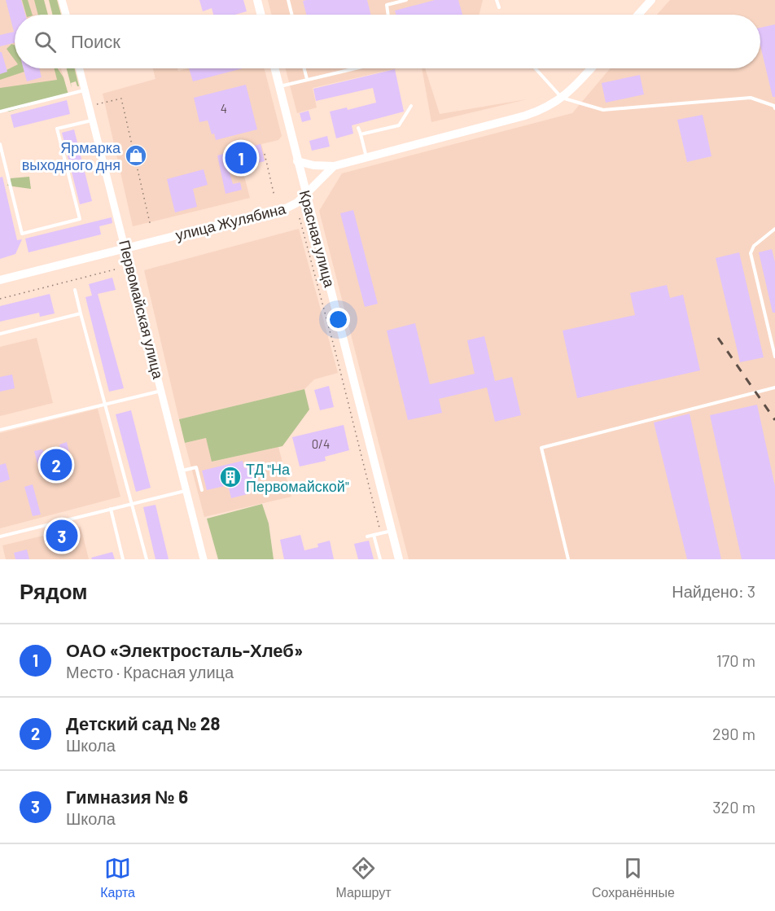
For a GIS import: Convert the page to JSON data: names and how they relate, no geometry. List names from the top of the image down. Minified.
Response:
{"streets":{"main road":["улица Жулябина","Красная улица"],"street":["Первомайская улица"]},"crossings":[["улица Жулябина","Красная улица"],["улица Жулябина","Первомайская улица"]],"places":{"shop":["Ярмарка выходного дня"],"building":["ТД \"На Первомайской\""]},"house_numbers":["4","0/4"],"page":{"search":"Поиск","pins":["1","2","3"],"heading":["Рядом","Найдено: 3"],"list":[{"mark":"1","name":"ОАО «Электросталь-Хлеб»","note":"Место · Красная улица","value":"170 m"},{"mark":"2","name":"Детский сад № 28","note":"Школа","value":"290 m"},{"mark":"3","name":"Гимназия № 6","note":"Школа","value":"320 m"}],"nav":["Карта","Маршрут","Сохранённые"]}}
